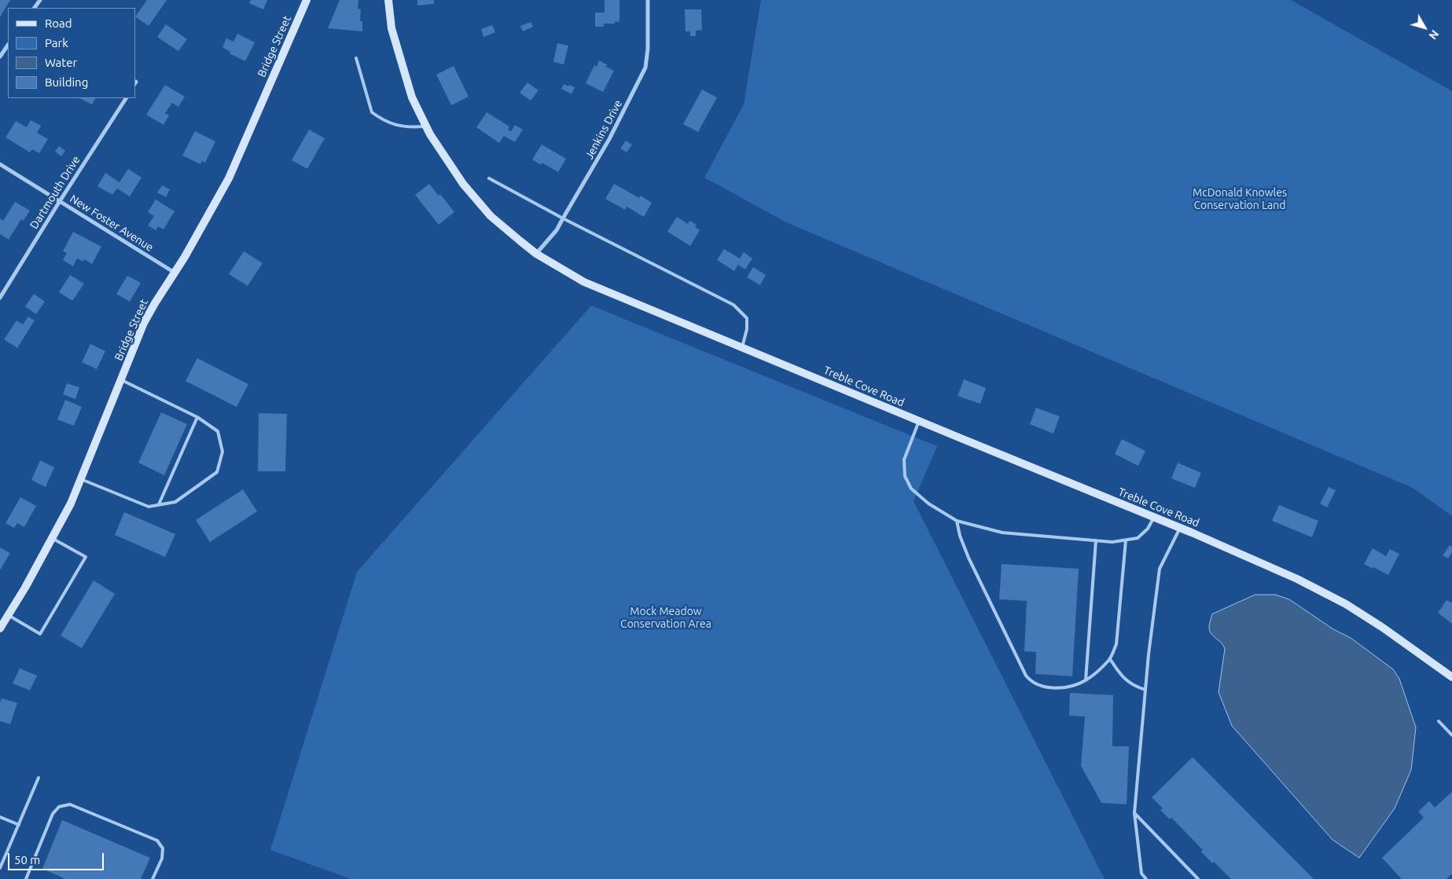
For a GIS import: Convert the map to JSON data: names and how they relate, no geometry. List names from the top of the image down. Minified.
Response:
{"streets":{"main road":["Bridge Street","Treble Cove Road"],"street":["Jenkins Drive","Dartmouth Drive","New Foster Avenue"]},"crossings":[["Bridge Street","New Foster Avenue"],["Jenkins Drive","Treble Cove Road"],["Dartmouth Drive","New Foster Avenue"]],"parks":["McDonald Knowles Conservation Land","Mock Meadow Conservation Area"],"legend":["Road","Park","Water","Building"],"scale_bar":"50 m","north":"bottom right"}
